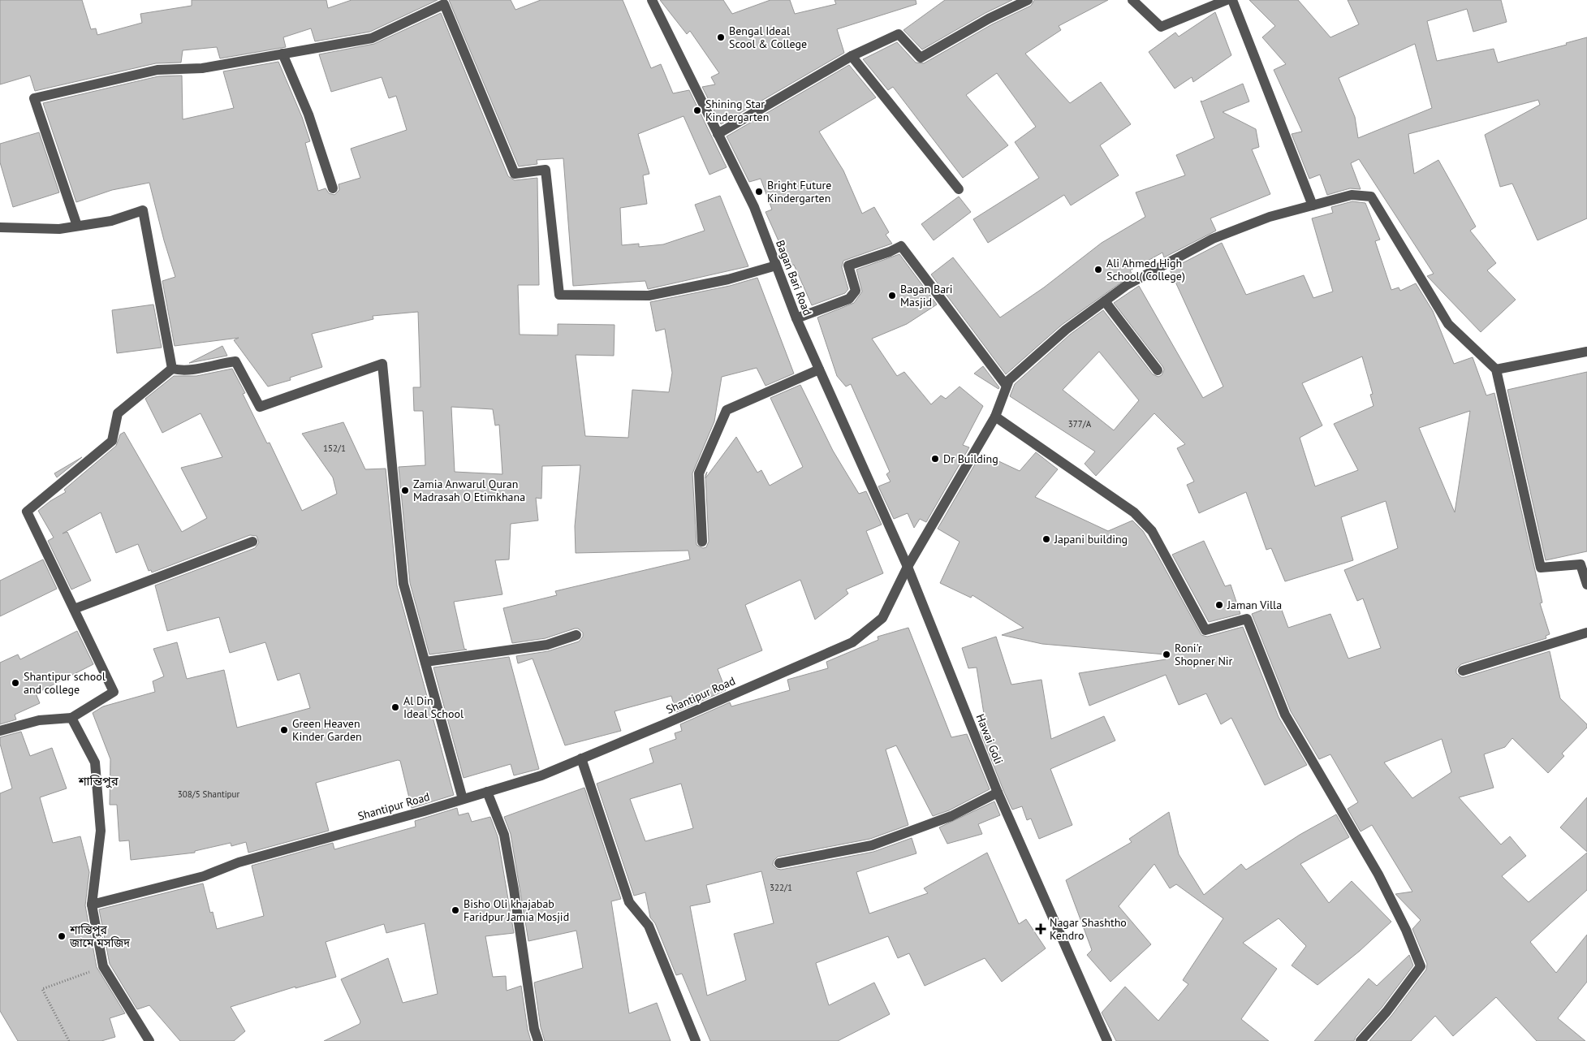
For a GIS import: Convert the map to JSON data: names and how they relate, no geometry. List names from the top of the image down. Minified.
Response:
{"streets":{"street":["Bagan Bari Road","Shantipur Road","Hawai Goli"]},"crossings":[["Bagan Bari Road","Shantipur Road"],["Bagan Bari Road","Hawai Goli"],["Shantipur Road","Hawai Goli"]],"districts":["শান্তিপুর"],"places":{"other":["Bengal Ideal Scool & College","Shining Star Kindergarten","Bright Future Kindergarten","Ali Ahmed High School( College)","Bagan Bari Masjid","Dr Building","Zamia Anwarul Quran Madrasah O Etimkhana","Japani building","Jaman Villa","Roni'r Shopner Nir","Shantipur school and college","Al Din Ideal School","Green Heaven Kinder Garden","Bisho Oli khajabab Faridpur Jamia Mosjid","শান্তিপুর জামে মসজিদ"],"health":["Nagar Shashtho Kendro"]},"house_numbers":["377/A","152/1","308/5 Shantipur","322/1"]}
